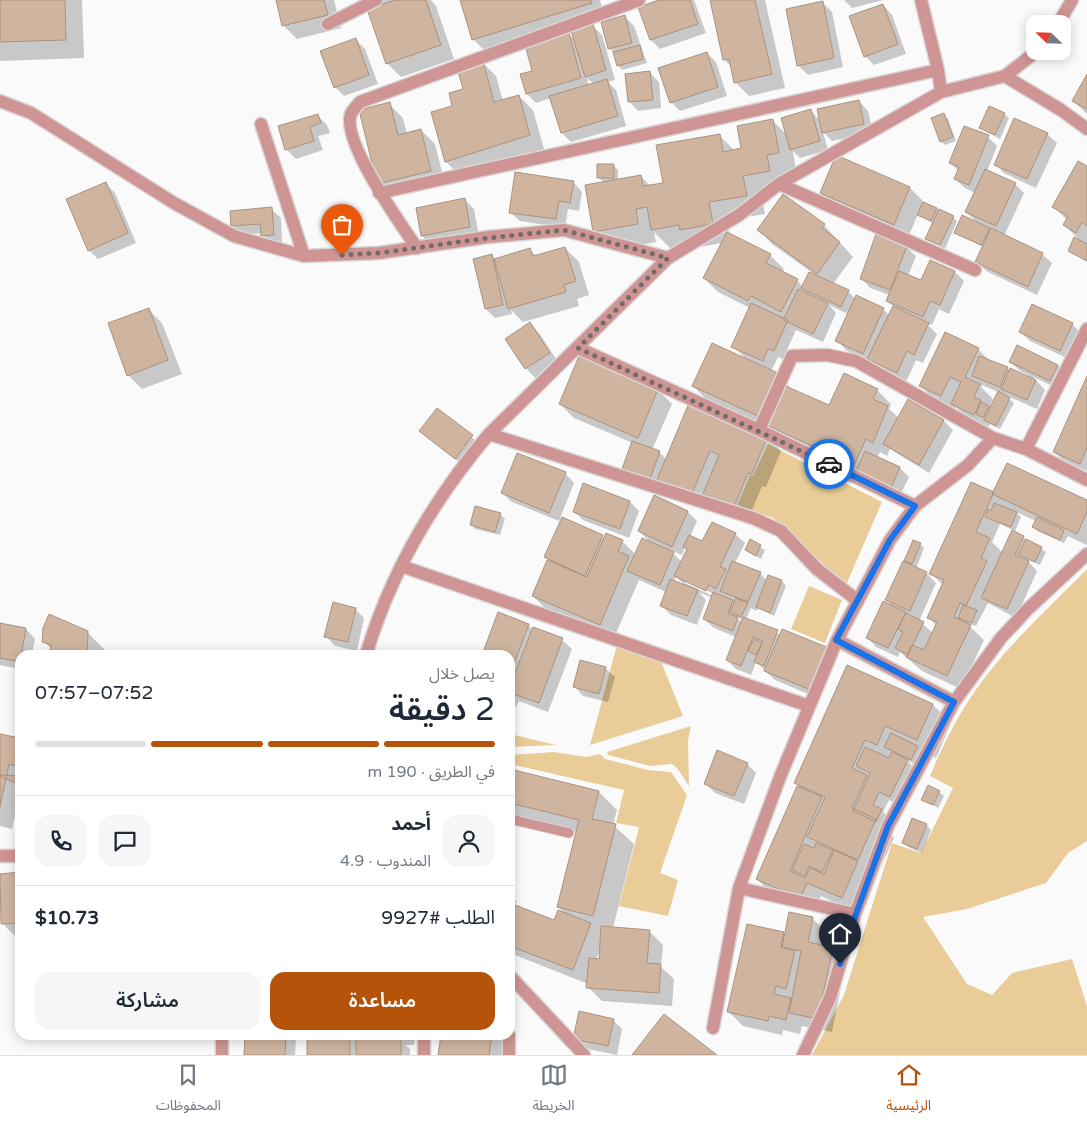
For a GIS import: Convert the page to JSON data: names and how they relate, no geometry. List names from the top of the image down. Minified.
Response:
{"north":"top left","page":{"heading":["2 دقيقة","يصل خلال","07:52–07:57"],"panel":["أحمد","المندوب · 4.9","الطلب #9927","$10.73"],"bar":"في الطريق · 190 m","buttons":["مساعدة","مشاركة"],"tabs":["الرئيسية","الخريطة","المحفوظات"]}}
